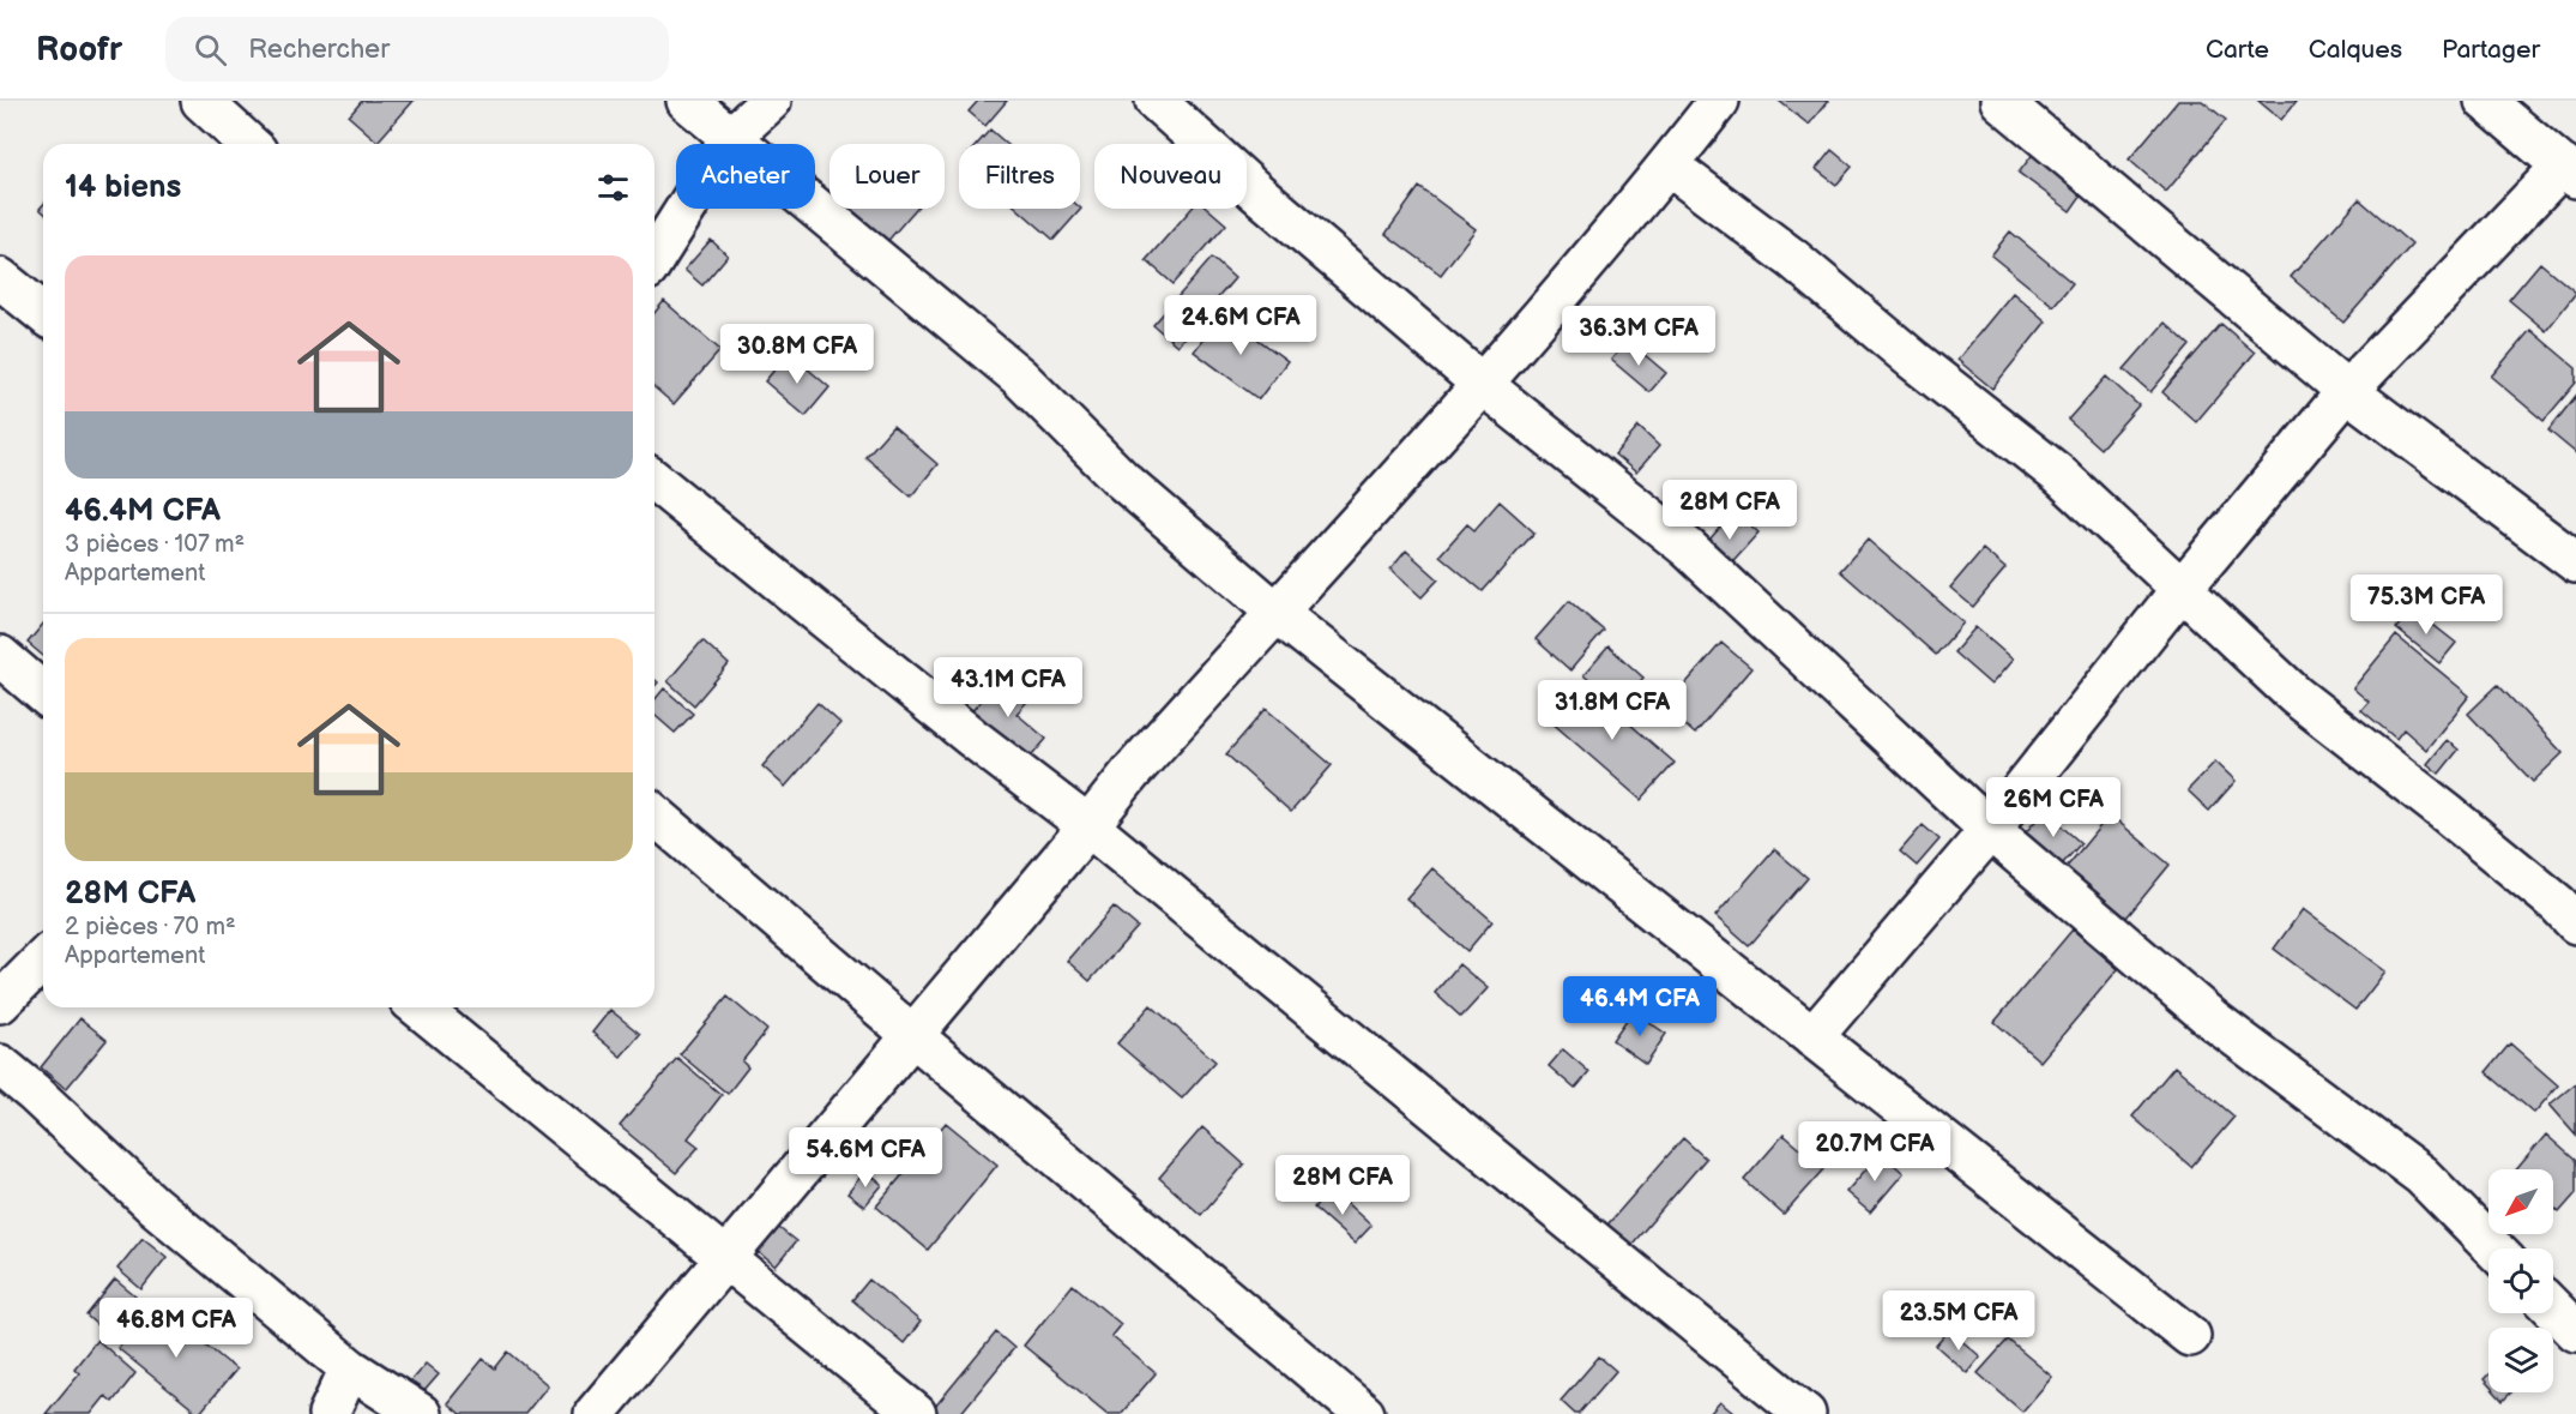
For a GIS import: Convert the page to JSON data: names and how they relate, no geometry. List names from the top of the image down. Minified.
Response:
{"north":"bottom left","page":{"header":"Roofr","search":"Rechercher","nav":["Carte","Calques","Partager"],"chip":["Acheter","Louer","Filtres","Nouveau"],"heading":"14 biens","list":[{"name":"46.4M CFA","note":"3 pièces · 107 m² · Appartement"},{"name":"28M CFA","note":"2 pièces · 70 m² · Appartement"}],"price":["24.6M CFA","36.3M CFA","30.8M CFA","28M CFA","75.3M CFA","43.1M CFA","31.8M CFA","26M CFA","46.4M CFA","20.7M CFA","54.6M CFA","28M CFA","23.5M CFA","46.8M CFA"]}}
